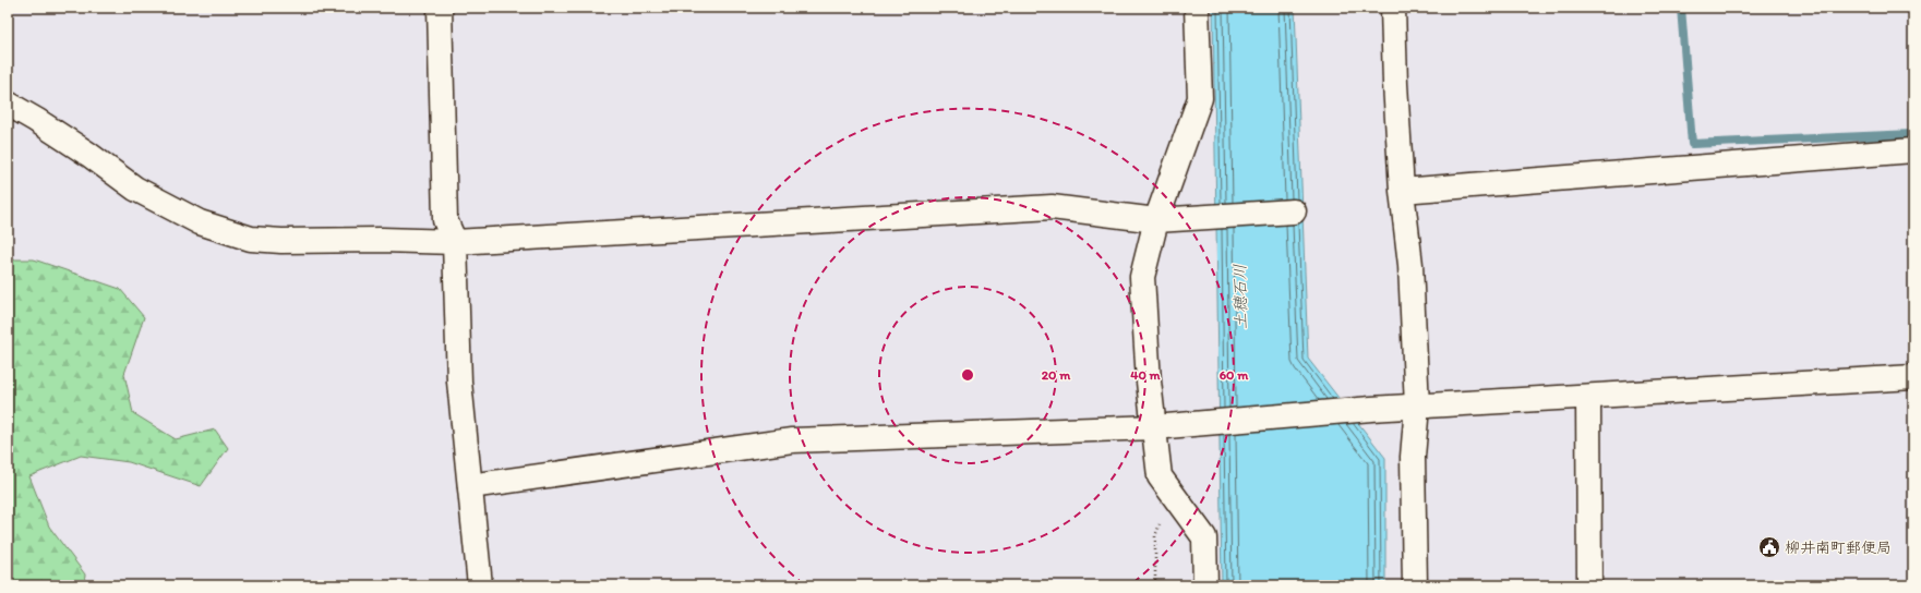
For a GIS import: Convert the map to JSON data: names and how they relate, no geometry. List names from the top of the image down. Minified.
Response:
{"water":["土穂石川"],"places":{"public building":["柳井南町郵便局"]},"rings":["20 m","40 m","60 m"]}
